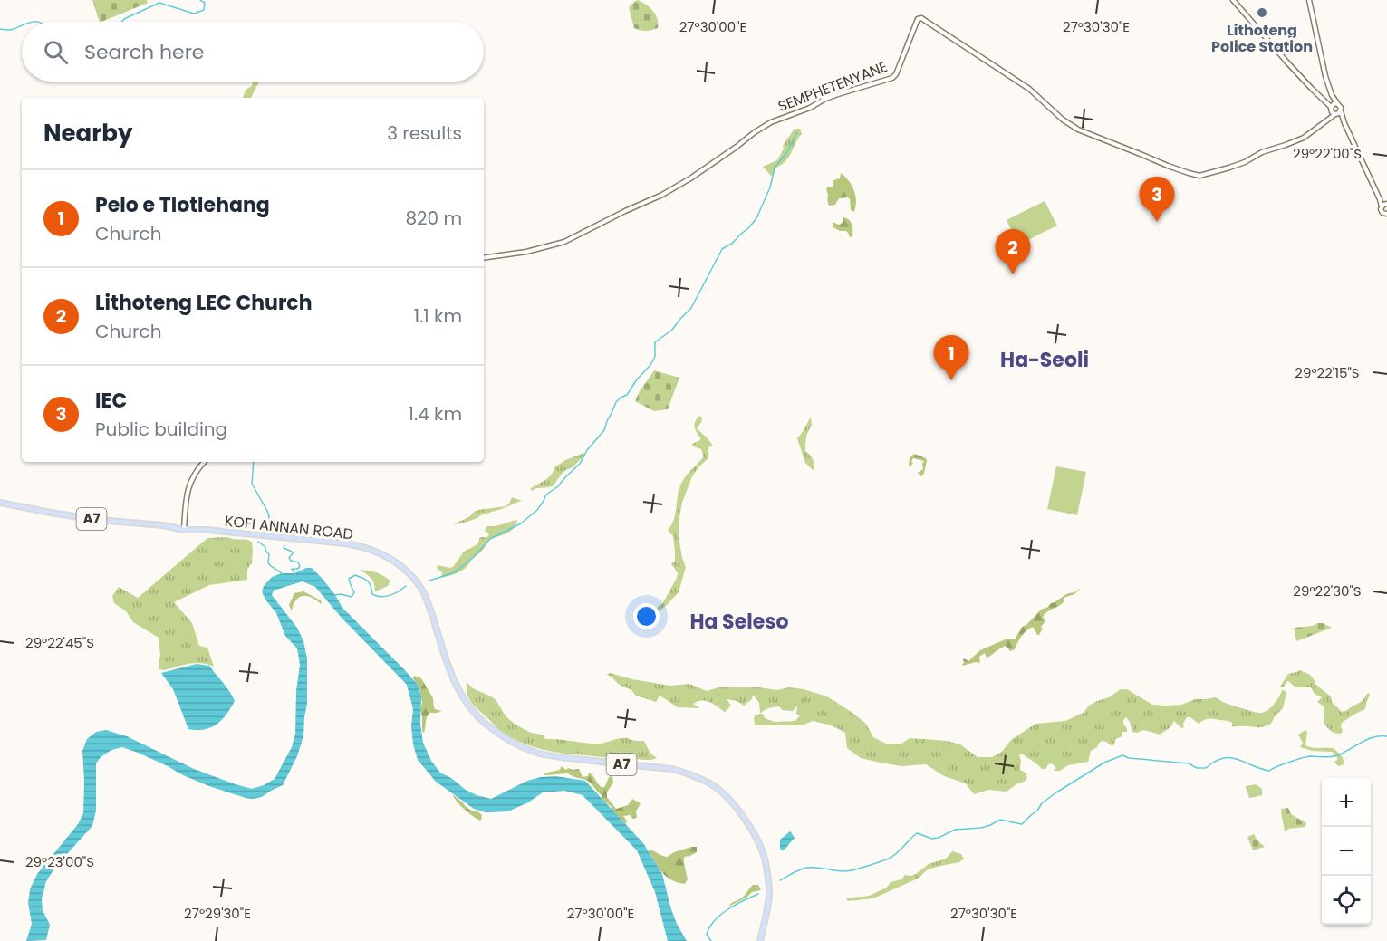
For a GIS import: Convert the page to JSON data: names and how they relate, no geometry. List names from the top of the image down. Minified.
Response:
{"streets":{"main road":["SEMPHETENYANE","A7","KOFI ANNAN ROAD"]},"districts":["Ha-Seoli","Ha Seleso"],"places":["Lithoteng Police Station"],"page":{"search":"Search here","heading":["Nearby","3 results"],"list":[{"mark":"1","name":"Pelo e Tlotlehang","note":"Church","value":"820 m"},{"mark":"2","name":"Lithoteng LEC Church","note":"Church","value":"1.1 km"},{"mark":"3","name":"IEC","note":"Public building","value":"1.4 km"}],"pins":["3","2","1"],"map_buttons":["+","−"]},"coordinates":["27°30'00\"E","27°30'30\"E","29°22'00\"S","29°22'15\"S","29°22'30\"S","29°22'45\"S","29°23'00\"S","27°29'30\"E"]}
